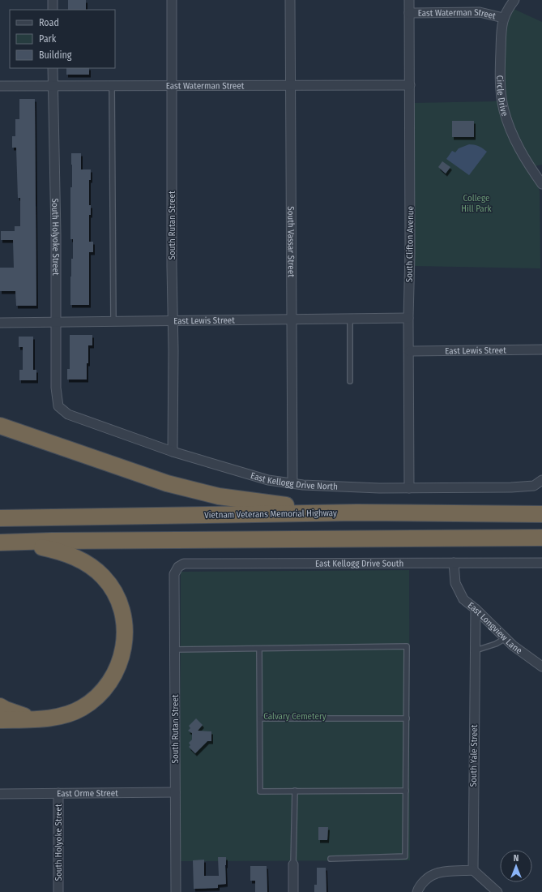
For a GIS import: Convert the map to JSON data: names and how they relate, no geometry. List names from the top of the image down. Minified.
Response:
{"streets":{"highway":["Vietnam Veterans Memorial Highway"],"street":["East Waterman Street","Circle Drive","South Rutan Street","South Holyoke Street","South Vassar Street","South Clifton Avenue","East Lewis Street","East Kellogg Drive North","East Kellogg Drive South","East Longview Lane","South Yale Street","East Orme Street"]},"crossings":[["East Waterman Street","Circle Drive"],["East Waterman Street","South Rutan Street"],["East Waterman Street","South Holyoke Street"],["East Waterman Street","South Vassar Street"],["East Waterman Street","South Clifton Avenue"],["South Rutan Street","East Lewis Street"],["South Rutan Street","East Kellogg Drive North"],["South Rutan Street","East Kellogg Drive South"],["South Rutan Street","East Orme Street"],["South Holyoke Street","East Lewis Street"],["South Holyoke Street","East Kellogg Drive North"],["South Holyoke Street","East Orme Street"],["South Vassar Street","East Lewis Street"],["South Vassar Street","East Kellogg Drive North"],["South Clifton Avenue","East Lewis Street"],["South Clifton Avenue","East Kellogg Drive North"],["East Kellogg Drive South","East Longview Lane"],["East Longview Lane","South Yale Street"]],"parks":["College Hill Park","Calvary Cemetery"],"legend":["Road","Park","Building"],"north":"top"}
